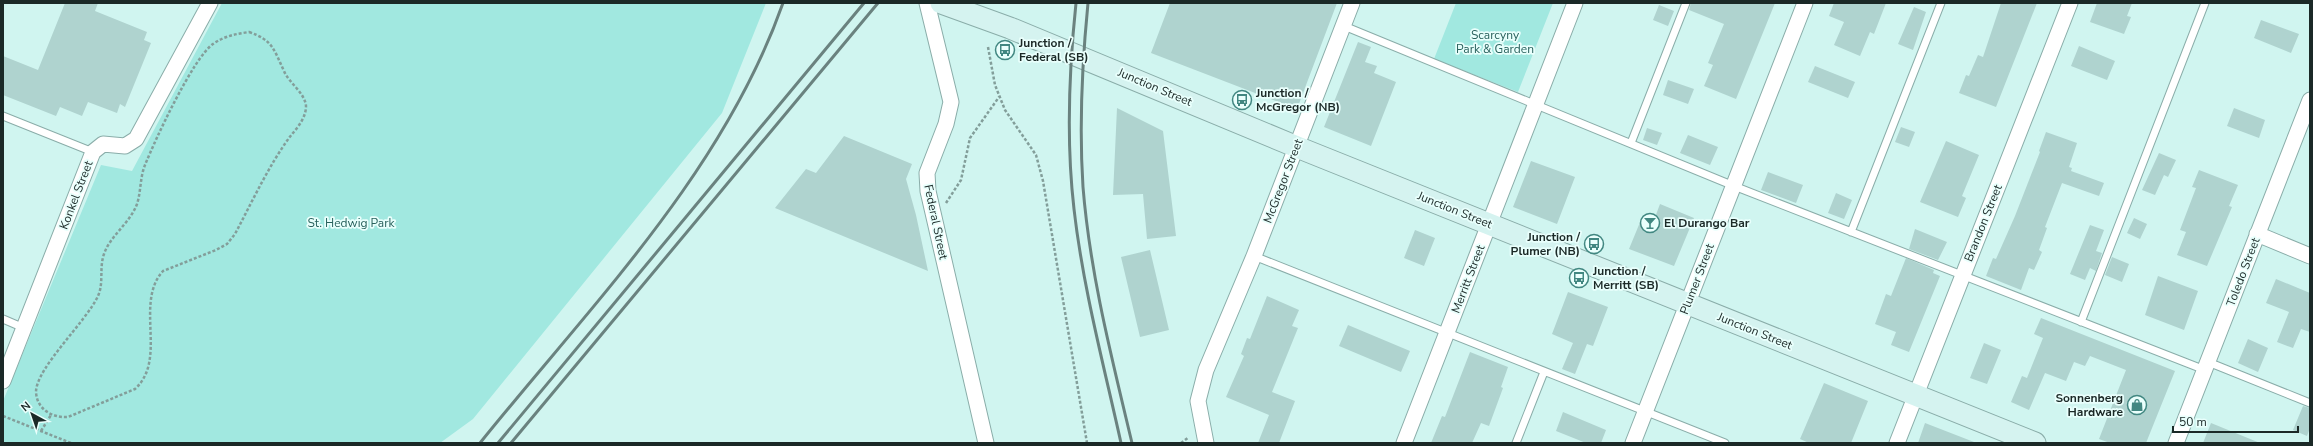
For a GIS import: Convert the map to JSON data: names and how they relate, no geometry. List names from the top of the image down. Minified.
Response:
{"streets":{"street":["Junction Street","McGregor Street","Konkel Street","Federal Street","Brandon Street","Toledo Street","Merritt Street","Plumer Street"]},"crossings":[["Junction Street","McGregor Street"],["Junction Street","Brandon Street"],["Junction Street","Merritt Street"],["Junction Street","Plumer Street"]],"parks":["Scarcyny Park & Garden","St. Hedwig Park"],"places":{"bus stop":["Junction / Federal (SB)","Junction / McGregor (NB)","Junction / Plumer (NB)","Junction / Merritt (SB)"],"bar":["El Durango Bar"],"shop":["Sonnenberg Hardware"]},"scale_bar":"50 m","north":"top left"}
